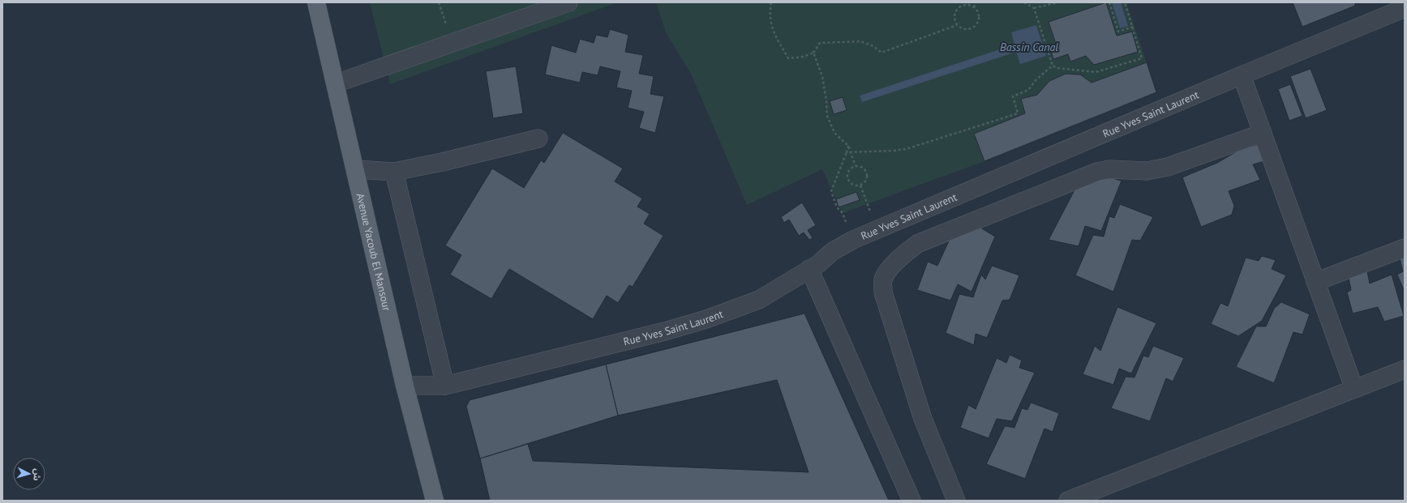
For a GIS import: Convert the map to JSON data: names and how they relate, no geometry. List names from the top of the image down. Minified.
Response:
{"streets":{"main road":["Avenue Yacoub El Mansour"],"street":["Rue Yves Saint Laurent"]},"crossings":[["Rue Yves Saint Laurent","Avenue Yacoub El Mansour"]],"water":["Bassin Canal"],"north":"right"}
